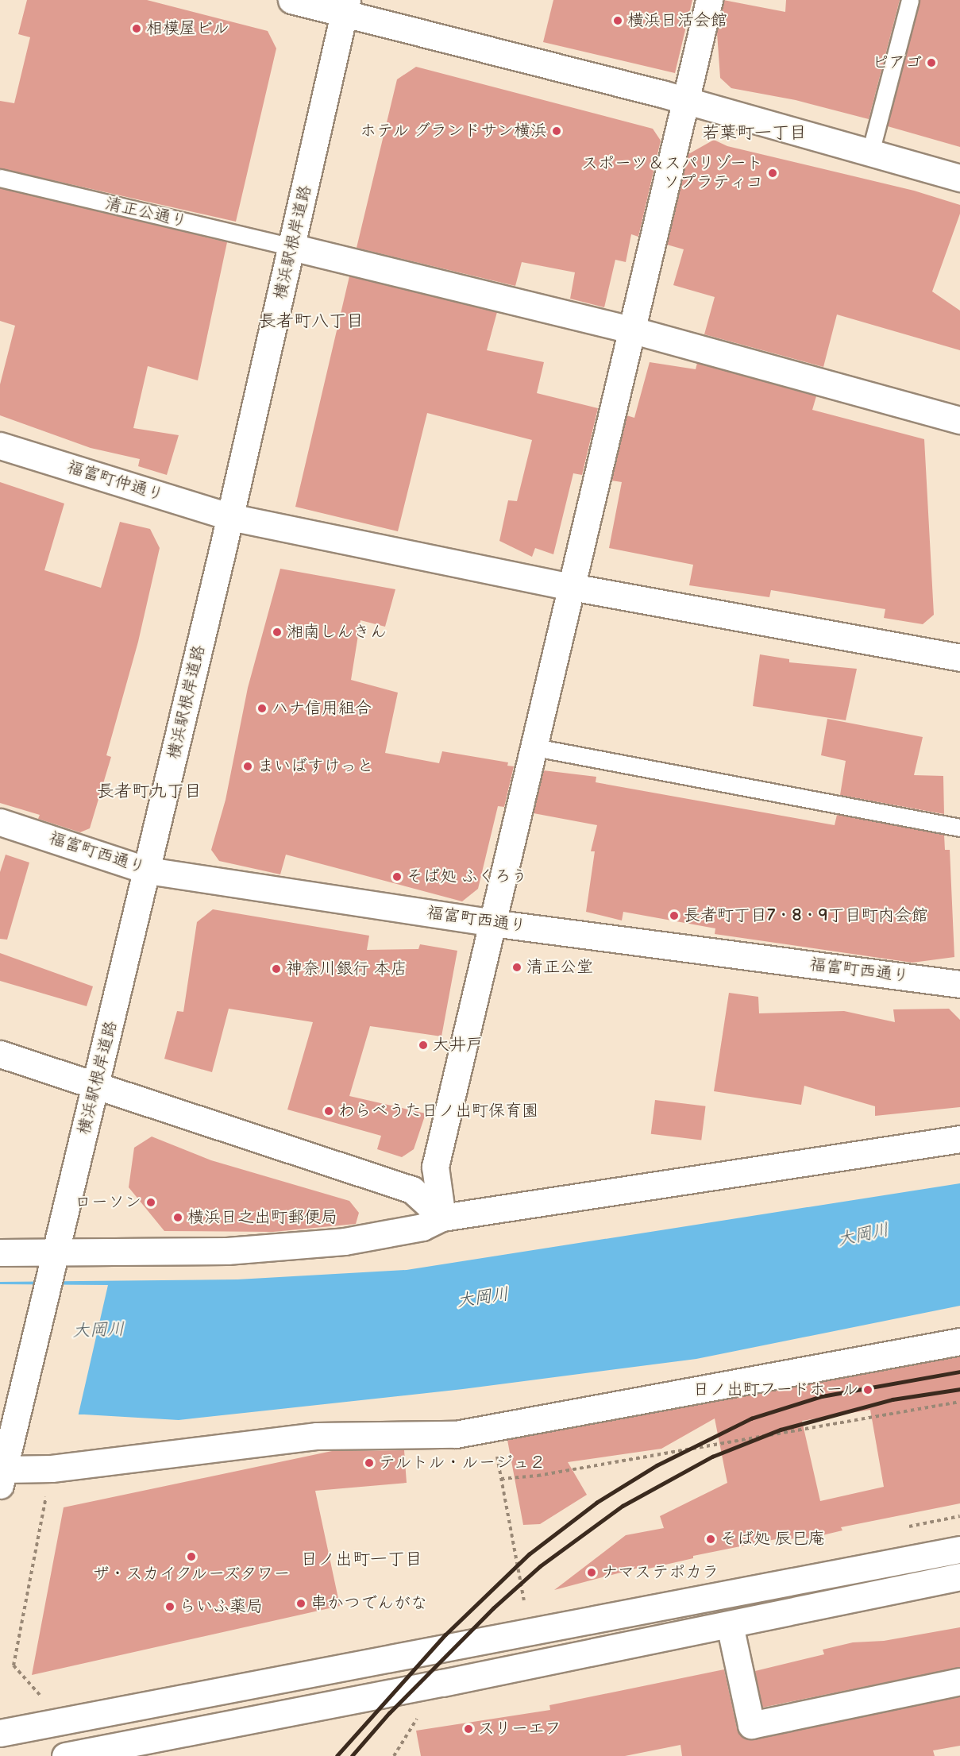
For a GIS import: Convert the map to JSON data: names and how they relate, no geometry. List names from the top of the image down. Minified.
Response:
{"streets":{"street":["横浜駅根岸道路","福富町仲通り","福富町西通り"],"lane":["清正公通り"]},"crossings":[["清正公通り","横浜駅根岸道路"],["横浜駅根岸道路","福富町仲通り"],["横浜駅根岸道路","福富町西通り"]],"districts":["若葉町一丁目","長者町八丁目","長者町九丁目","日ノ出町一丁目"],"water":["大岡川"],"places":["横浜日活会館","相模屋ビル","ピアゴ","ホテル グランドサン横浜","スポーツ＆スパリゾート ソプラティコ","湘南しんきん","ハナ信用組合","まいばすけっと","そば処 ふくろう","長者町丁目7・8・9丁目町内会館","清正公堂","神奈川銀行 本店","大井戸","わらべうた日ノ出町保育園","ローソン","横浜日之出町郵便局","日ノ出町フードホール","テルトル・ルージュ２","そば処 辰巳庵","ザ・スカイクルーズタワー","ナマステポカラ","串かつでんがな","らいふ薬局","スリーエフ"]}
